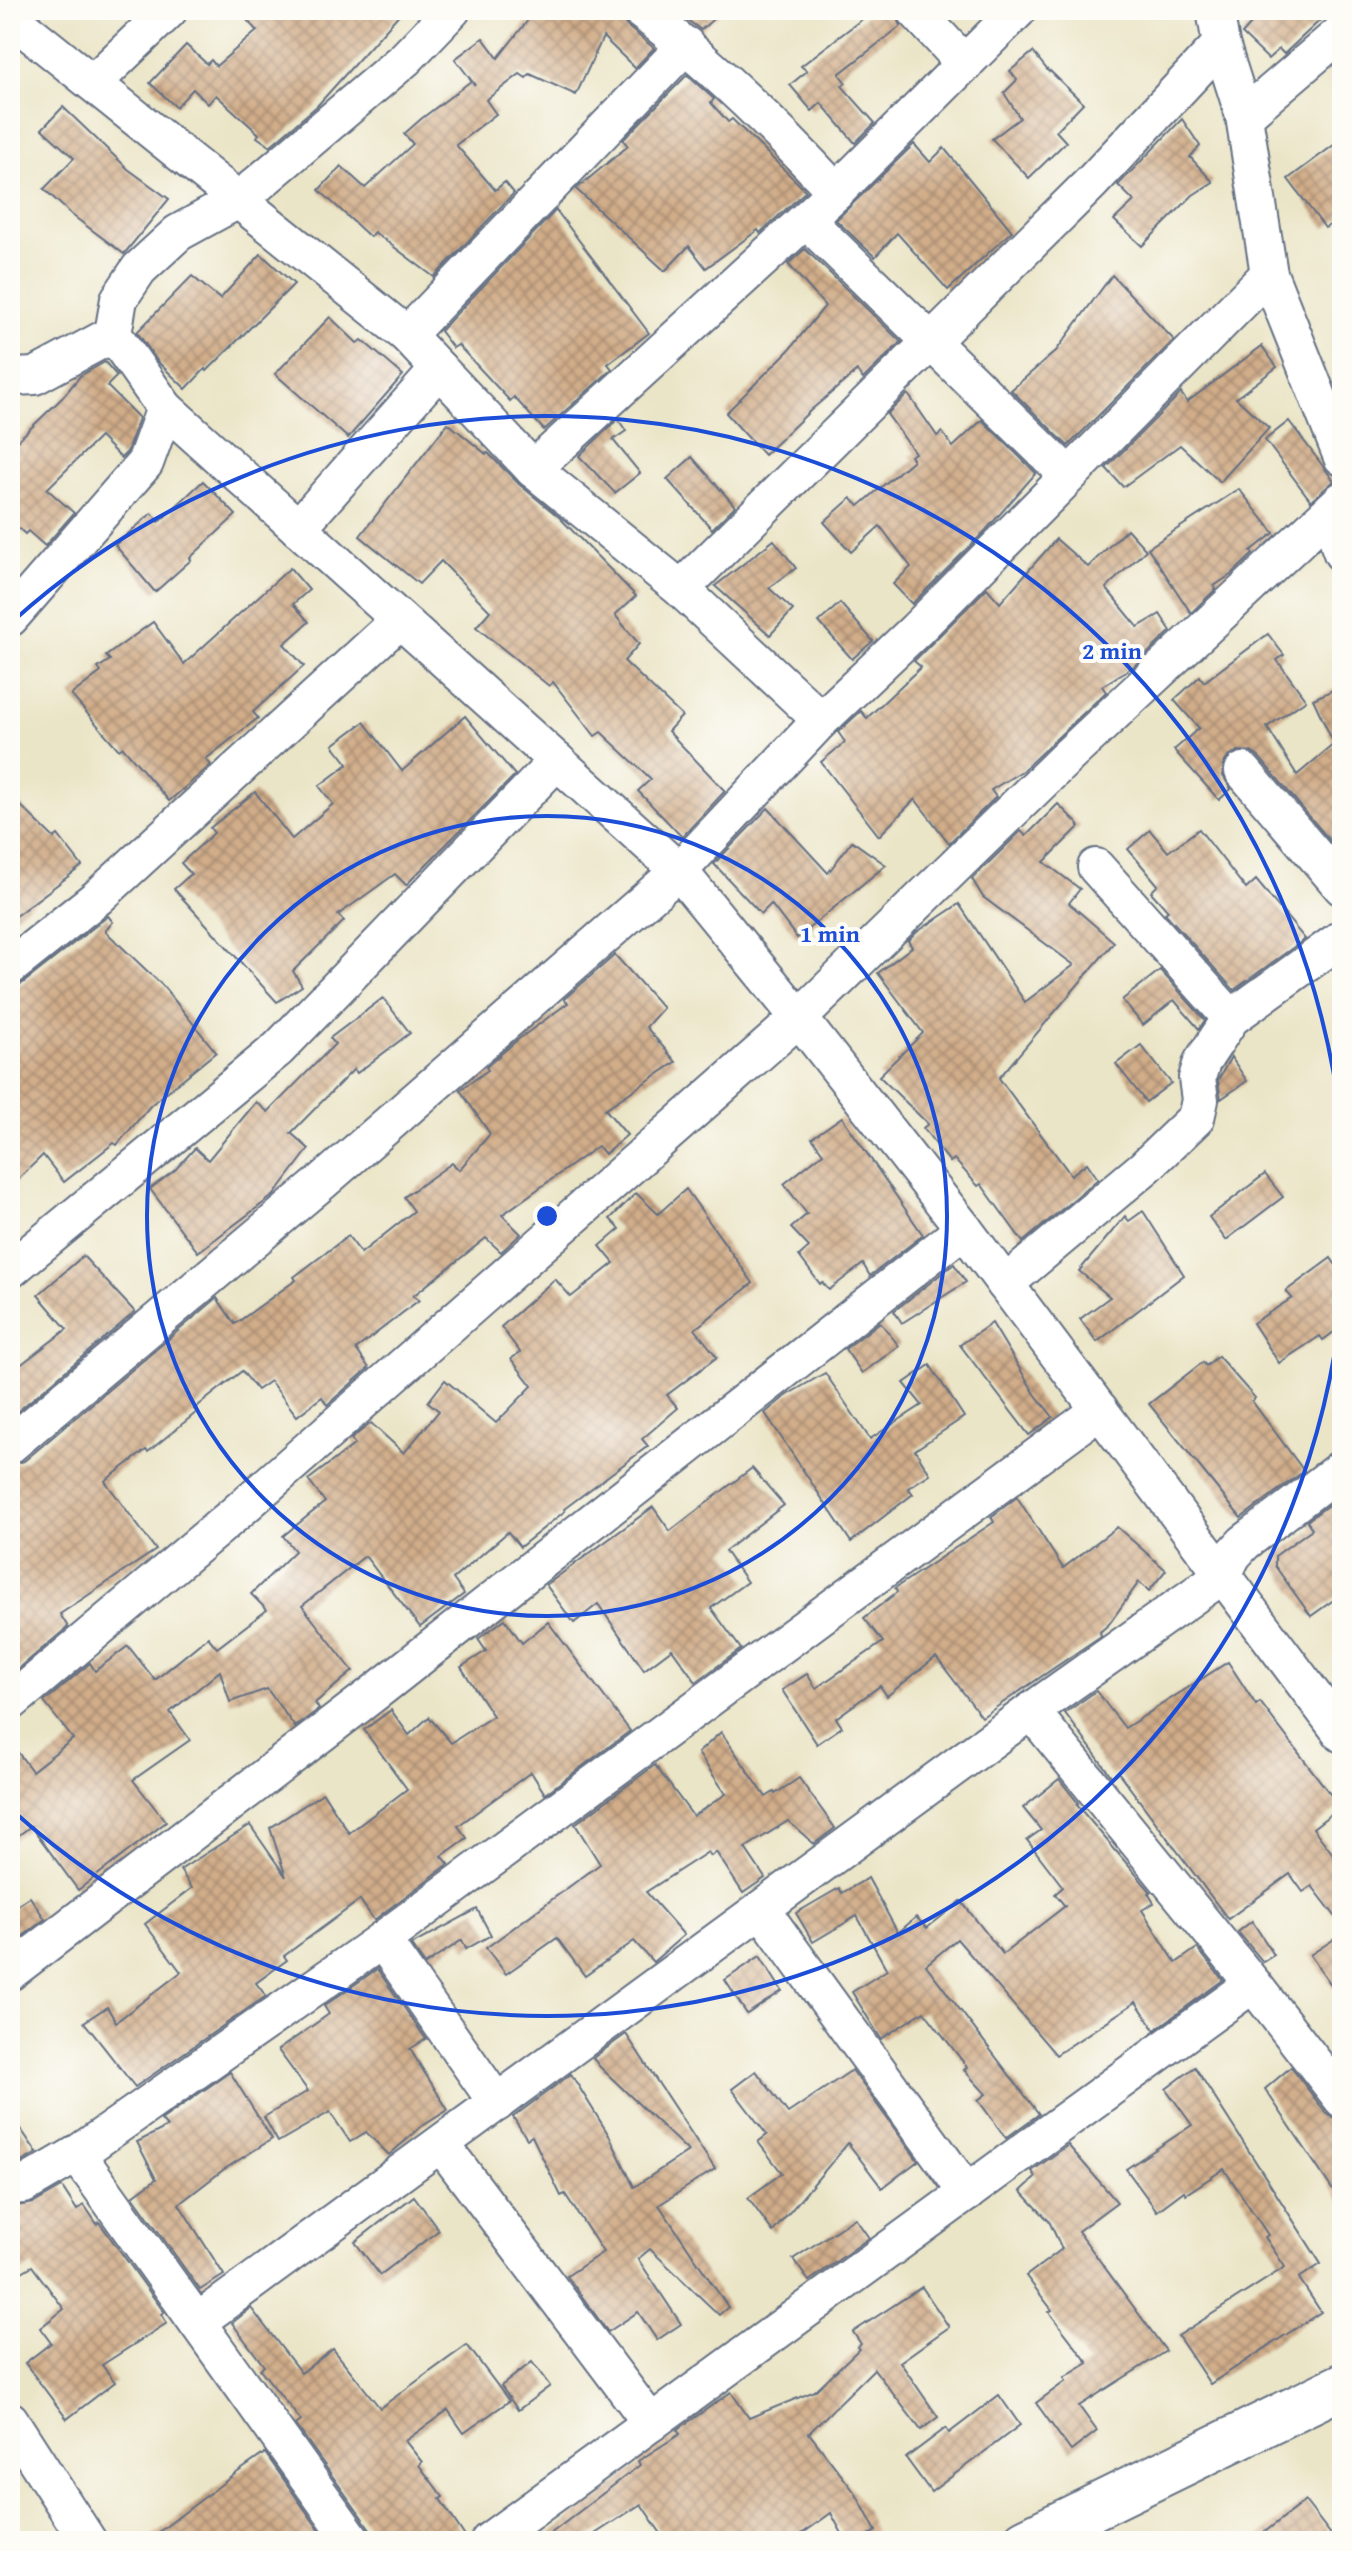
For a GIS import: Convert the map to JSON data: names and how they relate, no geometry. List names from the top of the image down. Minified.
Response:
{"rings":["2 min","1 min"]}
